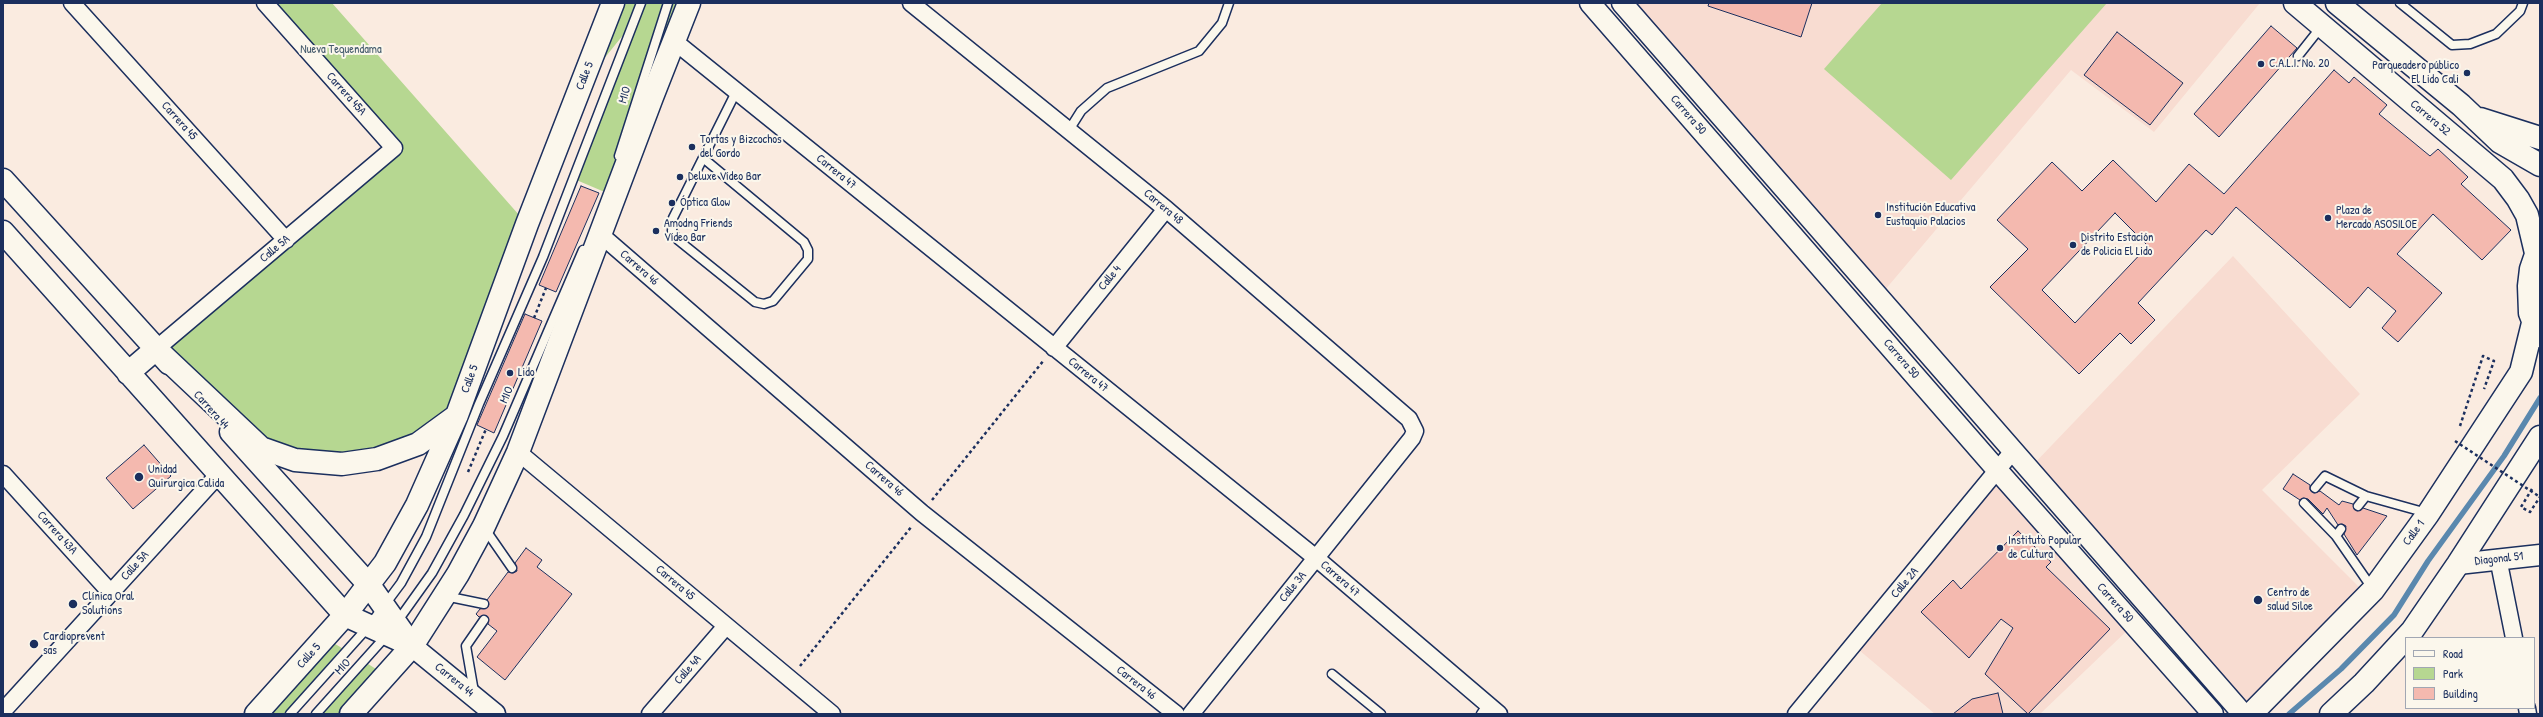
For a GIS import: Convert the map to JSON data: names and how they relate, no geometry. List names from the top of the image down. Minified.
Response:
{"streets":{"main road":["Calle 5","Carrera 52","Carrera 44","Calle 1"],"street":["Carrera 45A","Carrera 50","Carrera 45","Carrera 47","Carrera 48","Calle 5A","Carrera 46","Calle 4","Carrera 43A","Diagonal 51","Calle 2A","Calle 3A","Calle 4A"],"lane":["MIO"]},"crossings":[["Calle 5","Carrera 44"],["Carrera 45A","Calle 5A"],["MIO","Carrera 46"],["MIO","Carrera 44"],["Carrera 50","Calle 2A"],["Carrera 45","Calle 5A"],["Carrera 45","Calle 4A"],["Carrera 47","Calle 4"],["Carrera 47","Calle 3A"],["Carrera 48","Calle 4"],["Carrera 48","Calle 3A"],["Calle 5A","Carrera 44"],["Calle 5A","Carrera 43A"]],"parks":["Nueva Tequendama"],"places":["C.A.L.I. No. 20","Parqueadero público El Lido Cali","Tortas y Bizcochos del Gordo","Deluxe Vídeo Bar","Óptica Glow","Institución Educativa Eustaquio Palacios","Plaza de Mercado ASOSILOE","Amodng Friends Vídeo Bar","Distrito Estación de Policia El Lido","Lido","Unidad Quirurgica Calida","Instituto Popular de Cultura","Centro de salud Siloe","Clínica Oral Solutions","Cardioprevent sas"],"legend":["Road","Park","Building"]}
